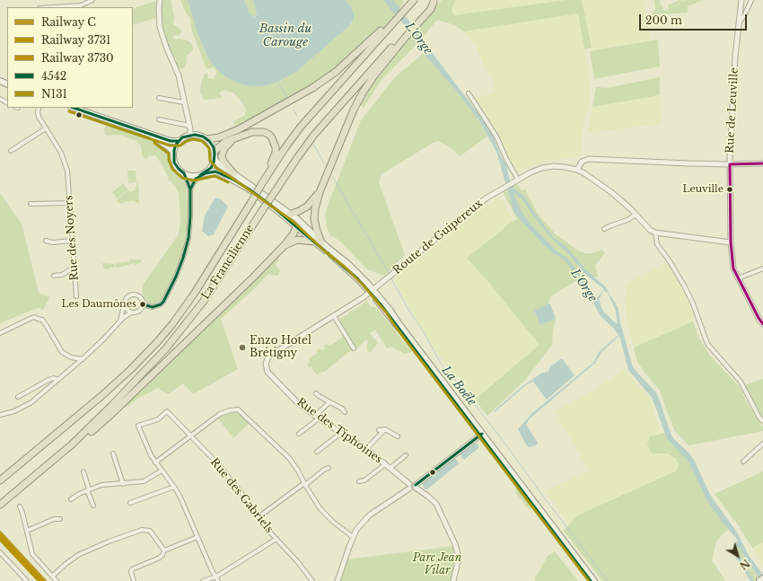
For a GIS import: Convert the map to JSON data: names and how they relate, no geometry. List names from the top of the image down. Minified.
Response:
{"streets":{"highway":["La Francilienne"],"street":["Rue de Leuville","Route de Guipereux","Rue des Noyers","Rue des Tiphoines","Rue des Gabriels"]},"crossings":[["Route de Guipereux","Rue des Tiphoines"]],"water":["Bassin du Carouge","L'Orge","La Boële"],"parks":["Parc Jean Vilar"],"places":["Leuville","Les Daumônes","Enzo Hotel Brétigny"],"lines":["transit line 4542","transit line N131","rail line C","rail line 3730","rail line 3731"],"legend":["Railway C","Railway 3731","Railway 3730","4542","N131"],"scale_bar":"200 m","north":"bottom right"}
